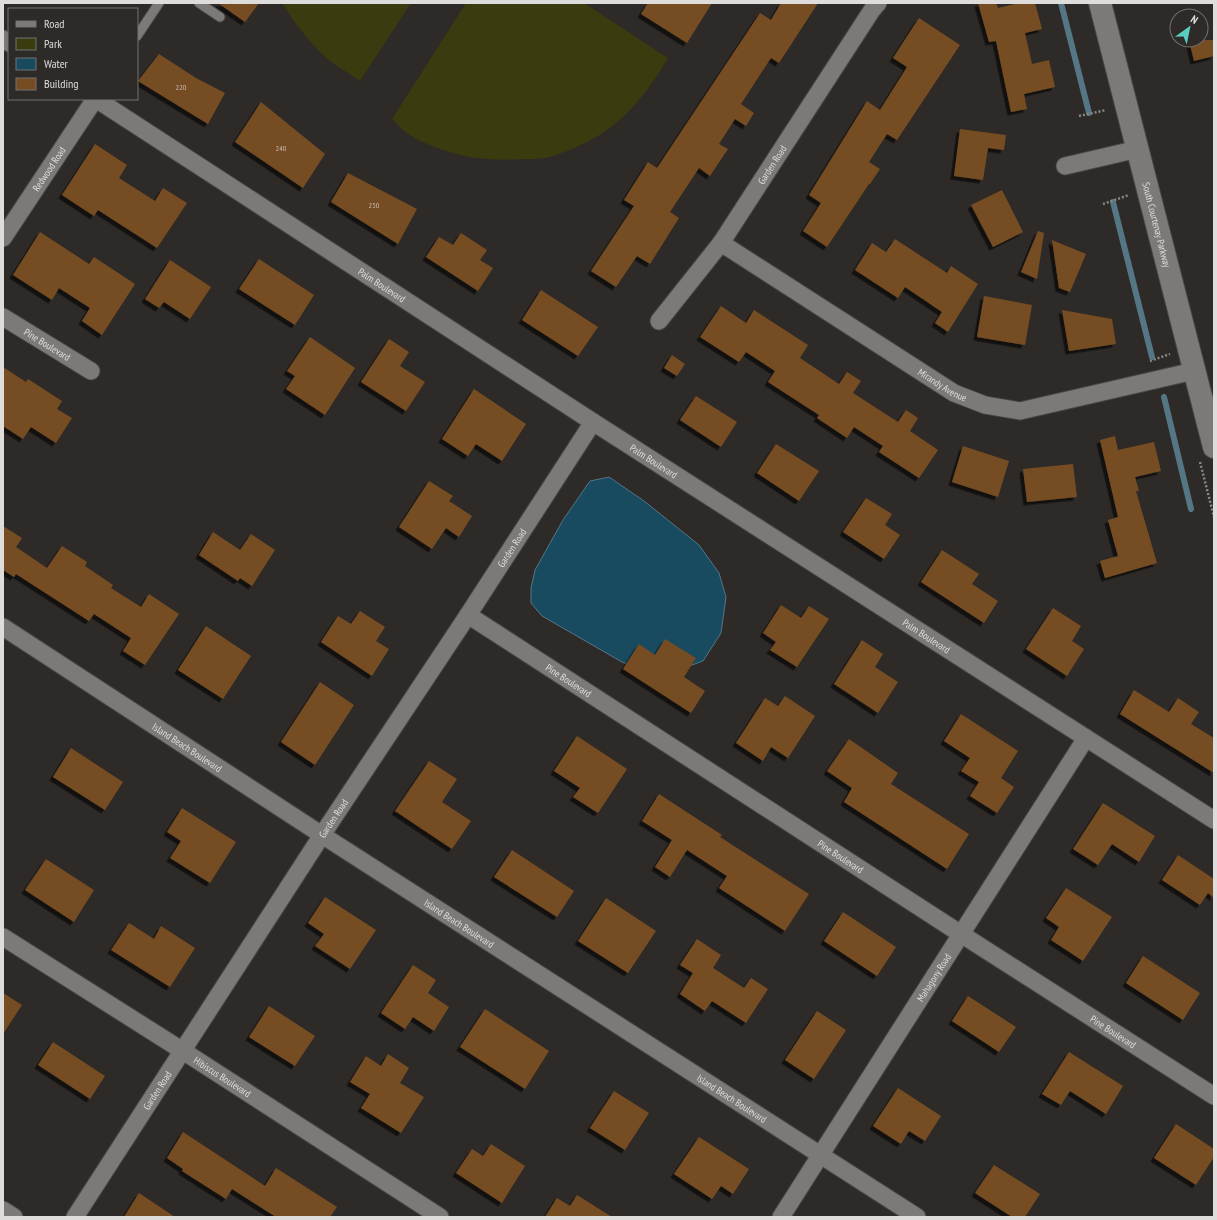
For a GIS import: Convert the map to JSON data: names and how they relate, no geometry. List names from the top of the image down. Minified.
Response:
{"streets":{"main road":["South Courtenay Parkway"],"street":["Garden Road","Redwood Road","Palm Boulevard","Pine Boulevard","Mirandy Avenue","Island Beach Boulevard","Mahagony Road","Hibiscus Boulevard"]},"crossings":[["Garden Road","Palm Boulevard"],["Garden Road","Pine Boulevard"],["Garden Road","Mirandy Avenue"],["Garden Road","Island Beach Boulevard"],["Garden Road","Hibiscus Boulevard"],["South Courtenay Parkway","Mirandy Avenue"],["Palm Boulevard","Mahagony Road"],["Pine Boulevard","Mahagony Road"],["Island Beach Boulevard","Mahagony Road"]],"house_numbers":["220","240","250"],"legend":["Road","Park","Water","Building"],"north":"top right"}
